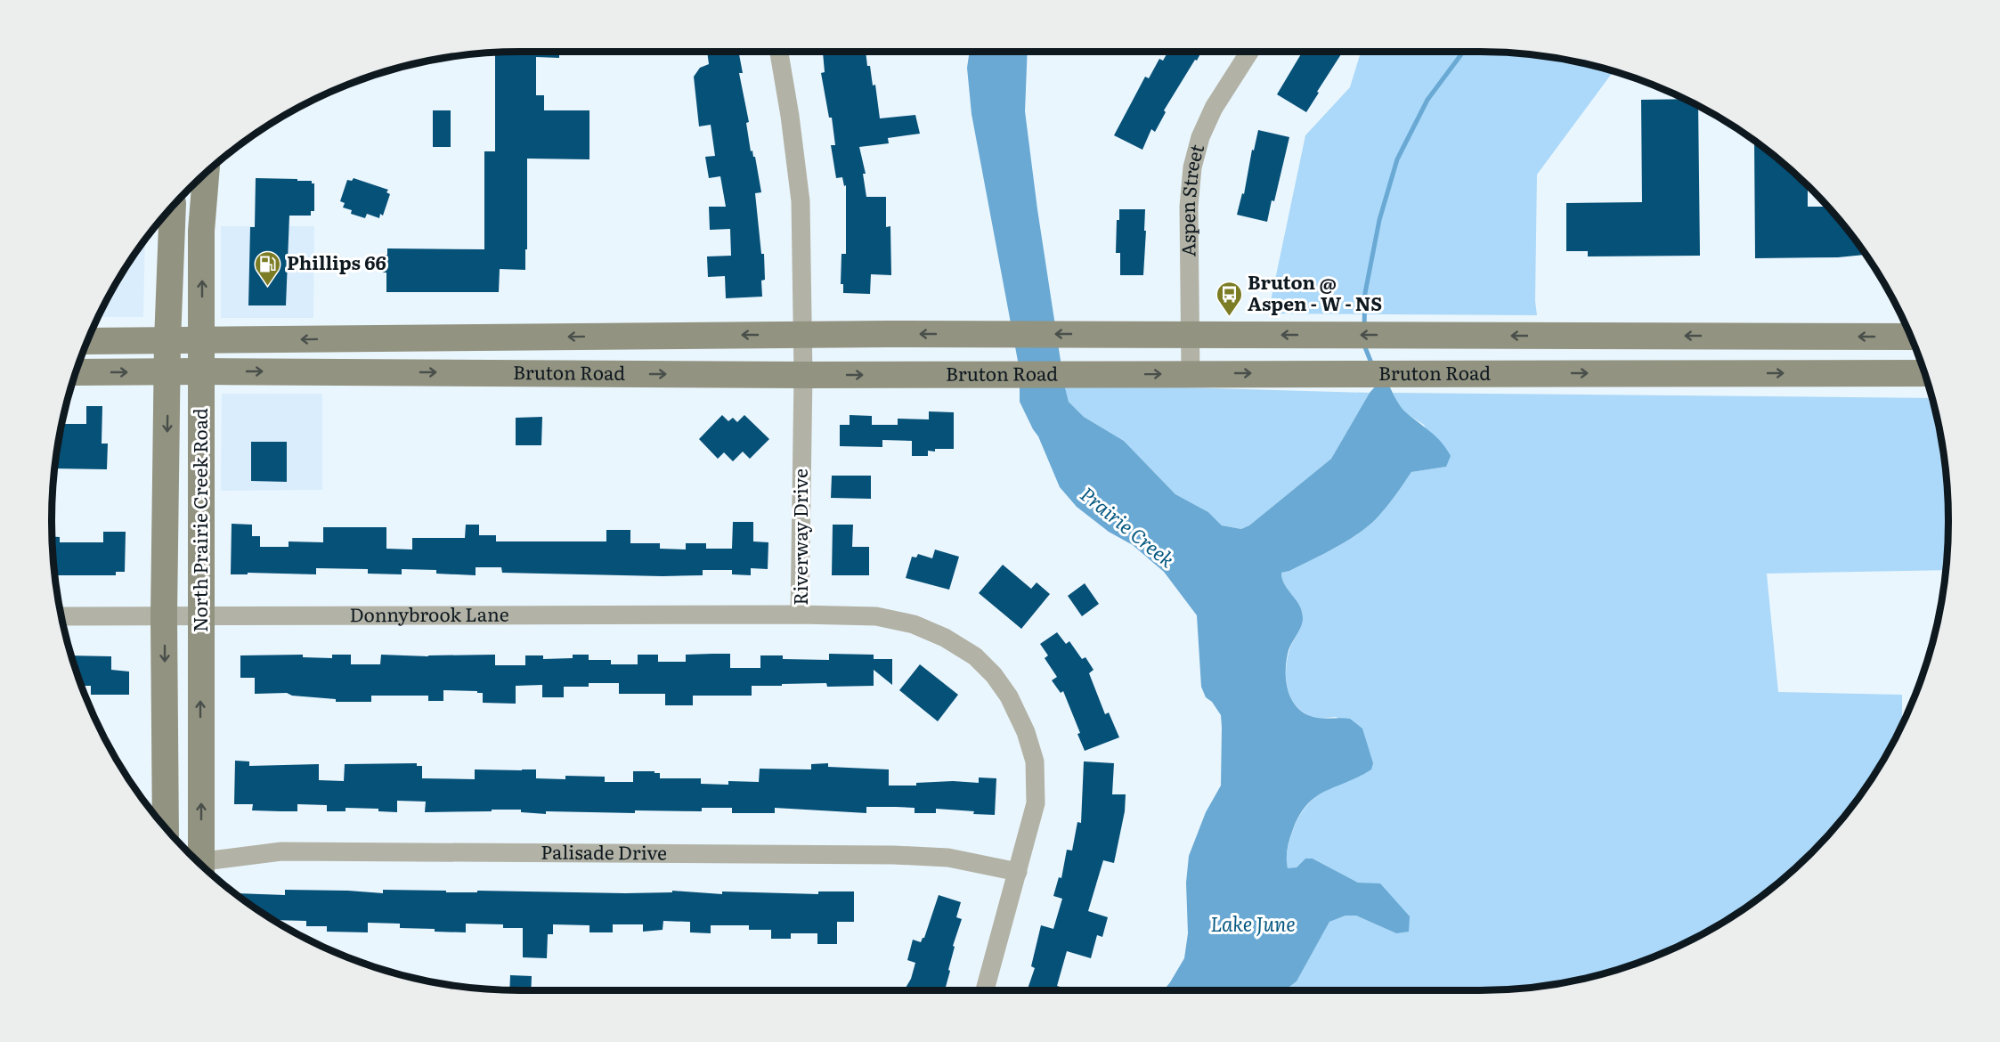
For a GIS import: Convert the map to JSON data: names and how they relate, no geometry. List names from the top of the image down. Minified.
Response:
{"streets":{"main road":["Bruton Road","North Prairie Creek Road"],"street":["Aspen Street","Riverway Drive","Donnybrook Lane","Palisade Drive"]},"crossings":[["Aspen Street","Bruton Road"],["Bruton Road","North Prairie Creek Road"],["Bruton Road","Riverway Drive"],["North Prairie Creek Road","Donnybrook Lane"],["Riverway Drive","Donnybrook Lane"],["Riverway Drive","Palisade Drive"]],"water":["Prairie Creek","Lake June"],"places":{"fuel station":["Phillips 66"],"bus stop":["Bruton @ Aspen - W - NS"]}}
